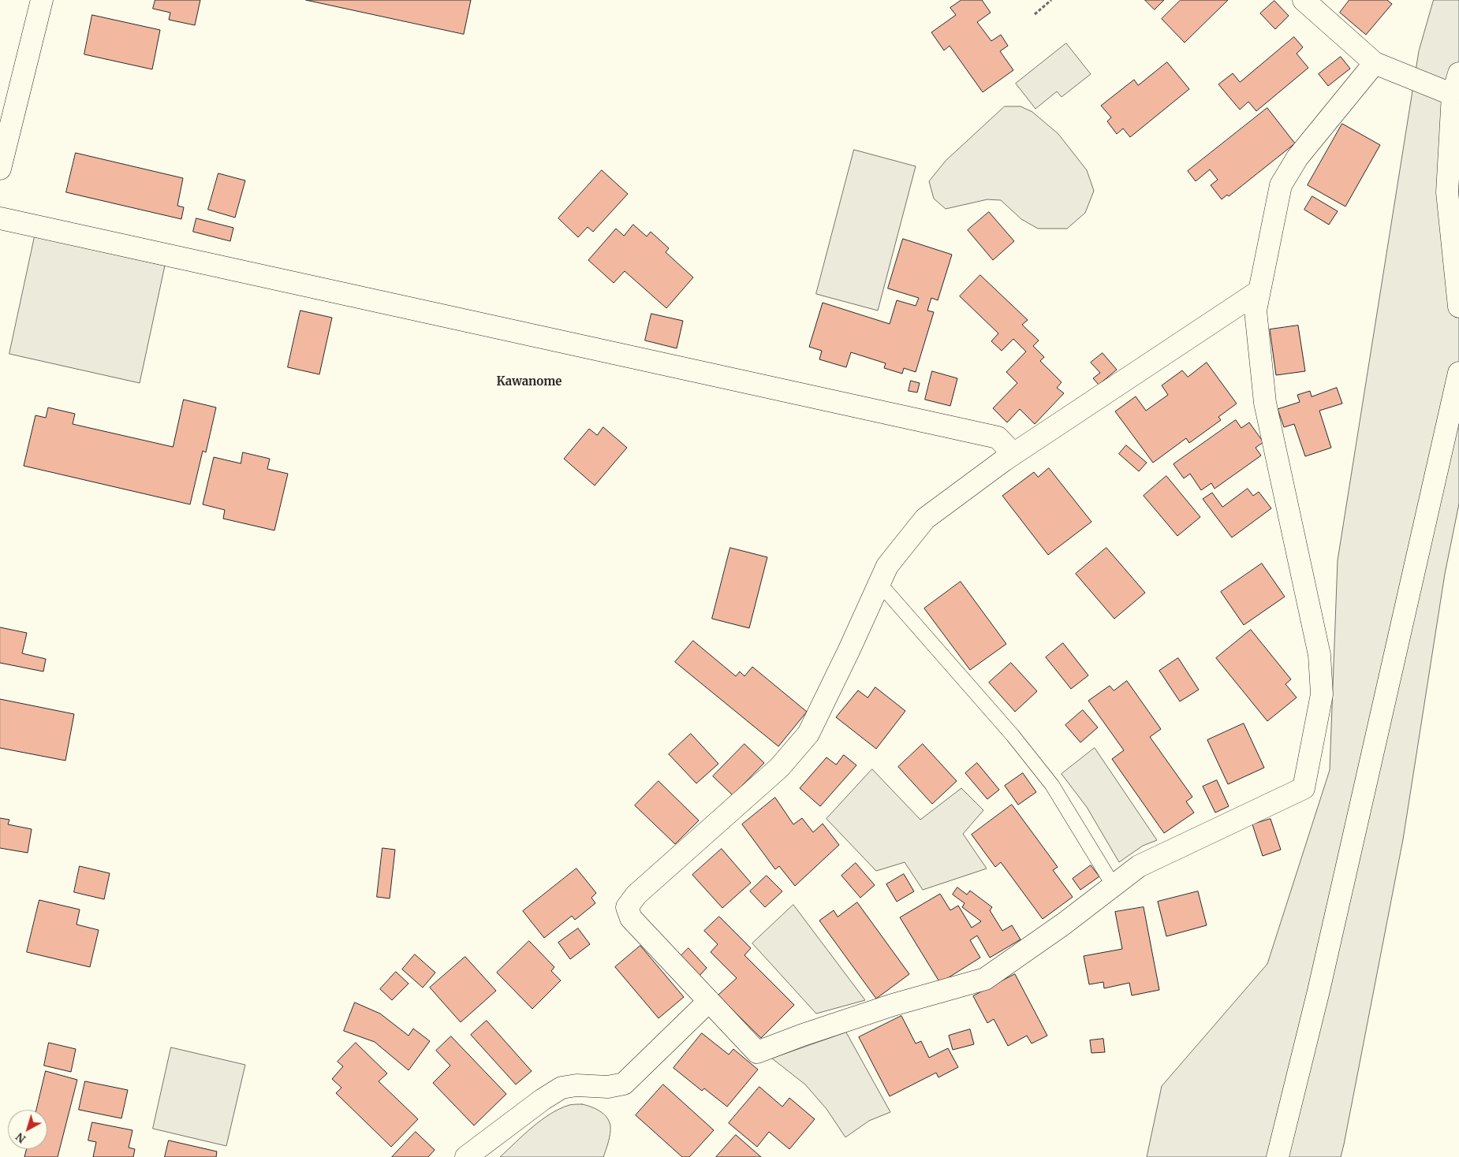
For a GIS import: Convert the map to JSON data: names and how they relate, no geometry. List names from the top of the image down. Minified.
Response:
{"districts":["Kawanome"],"north":"bottom left"}
